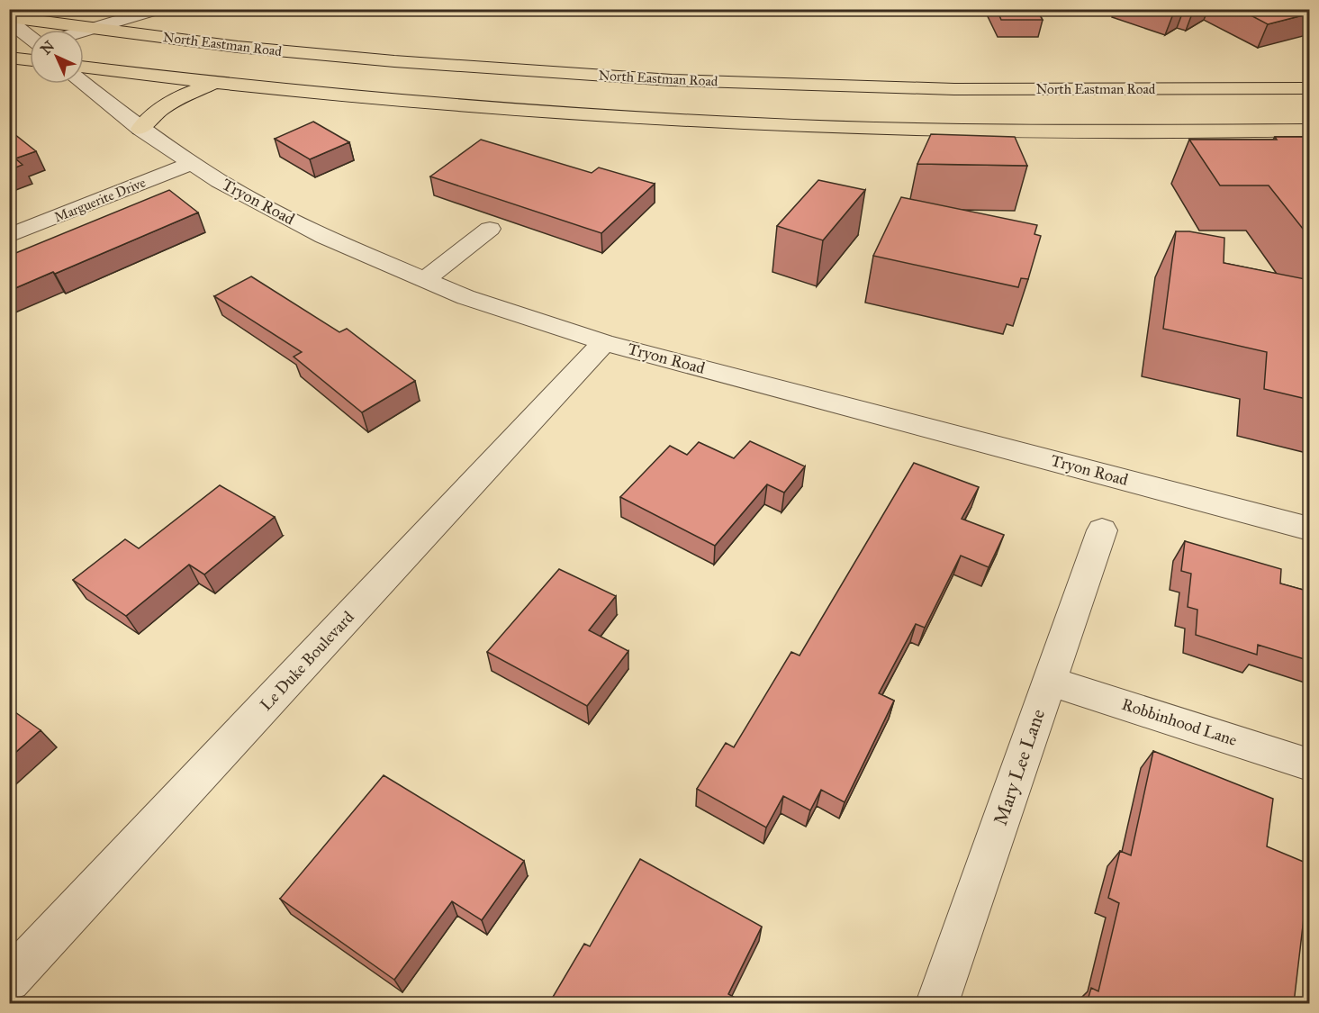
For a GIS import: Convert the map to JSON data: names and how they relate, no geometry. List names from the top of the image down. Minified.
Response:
{"streets":{"main road":["North Eastman Road"],"street":["Marguerite Drive","Tryon Road","Le Duke Boulevard","Robbinhood Lane","Mary Lee Lane"]},"crossings":[["Marguerite Drive","Tryon Road"],["Tryon Road","Le Duke Boulevard"],["Robbinhood Lane","Mary Lee Lane"]],"north":"top left"}
